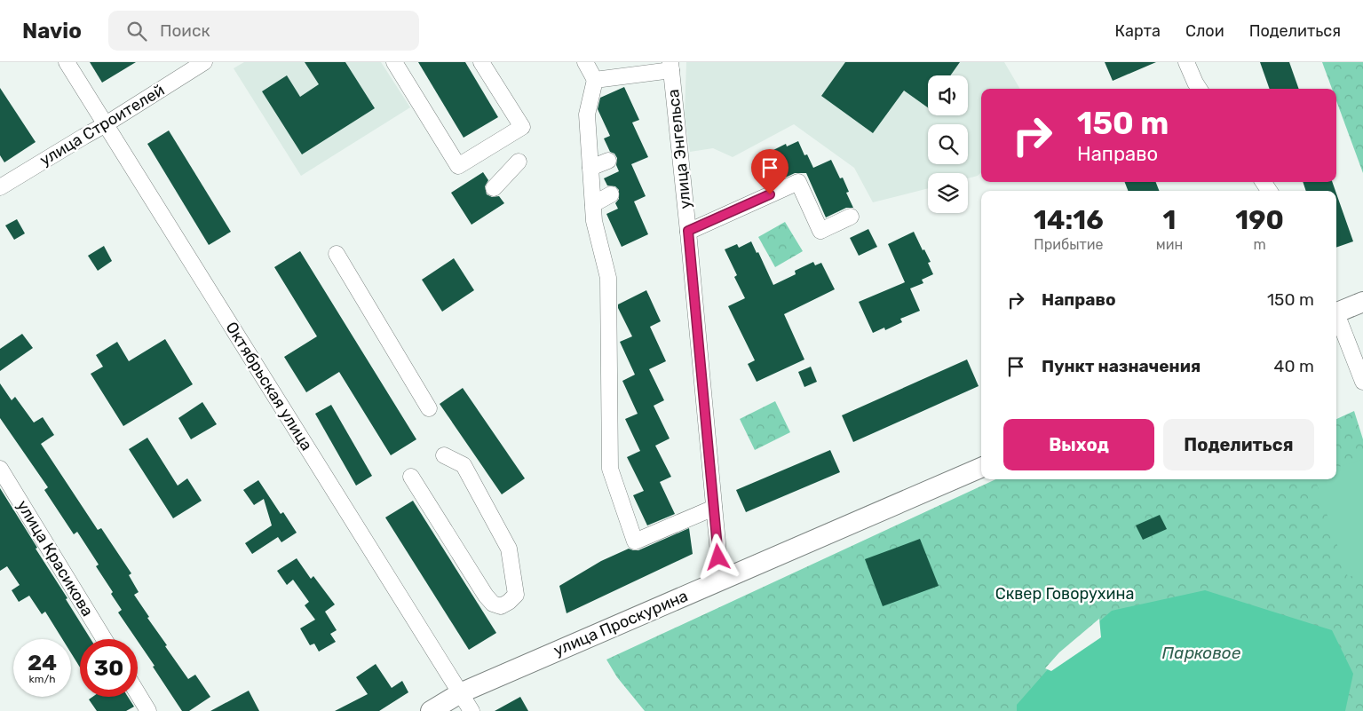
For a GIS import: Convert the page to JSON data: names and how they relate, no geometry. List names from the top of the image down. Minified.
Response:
{"streets":{"street":["улица Строителей","улица Энгельса","Октябрьская улица","улица Красикова","улица Проскурина"]},"crossings":[["улица Строителей","Октябрьская улица"],["улица Энгельса","улица Проскурина"],["Октябрьская улица","улица Проскурина"]],"water":["Парковое"],"parks":["Сквер Говорухина"],"page":{"header":"Navio","search":"Поиск","nav":["Карта","Слои","Поделиться"],"turn":["150 m","Направо"],"eta":["14:16","Прибытие","1","мин","190","m"],"list":[{"name":"Направо","value":"150 m"},{"name":"Пункт назначения","value":"40 m"}],"buttons":["Выход","Поделиться"],"speed":"24 km/h","limit":"30"}}
